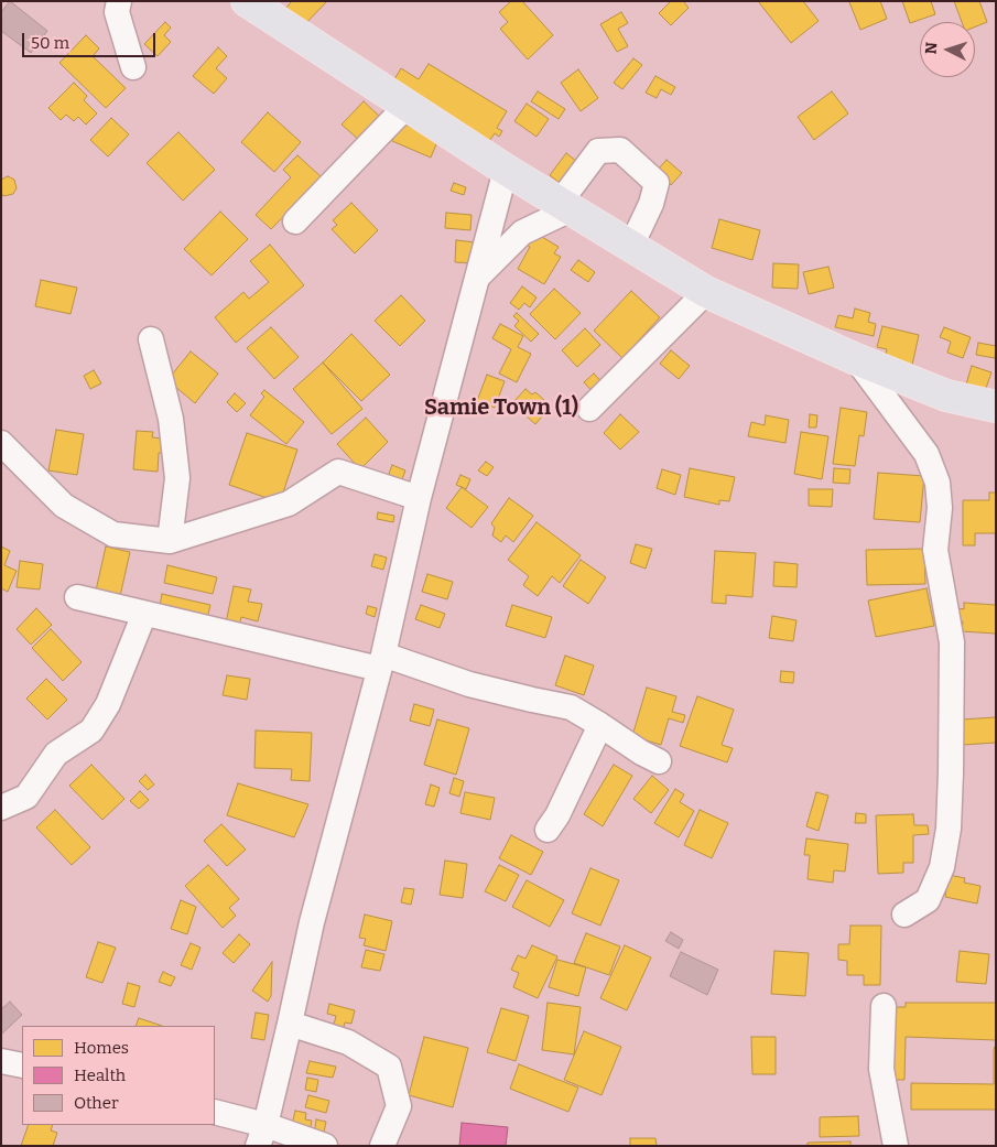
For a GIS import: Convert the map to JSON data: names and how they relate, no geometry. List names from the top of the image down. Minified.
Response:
{"districts":["Samie Town (1)"],"legend":["Homes","Health","Other"],"scale_bar":"50 m","north":"left"}
